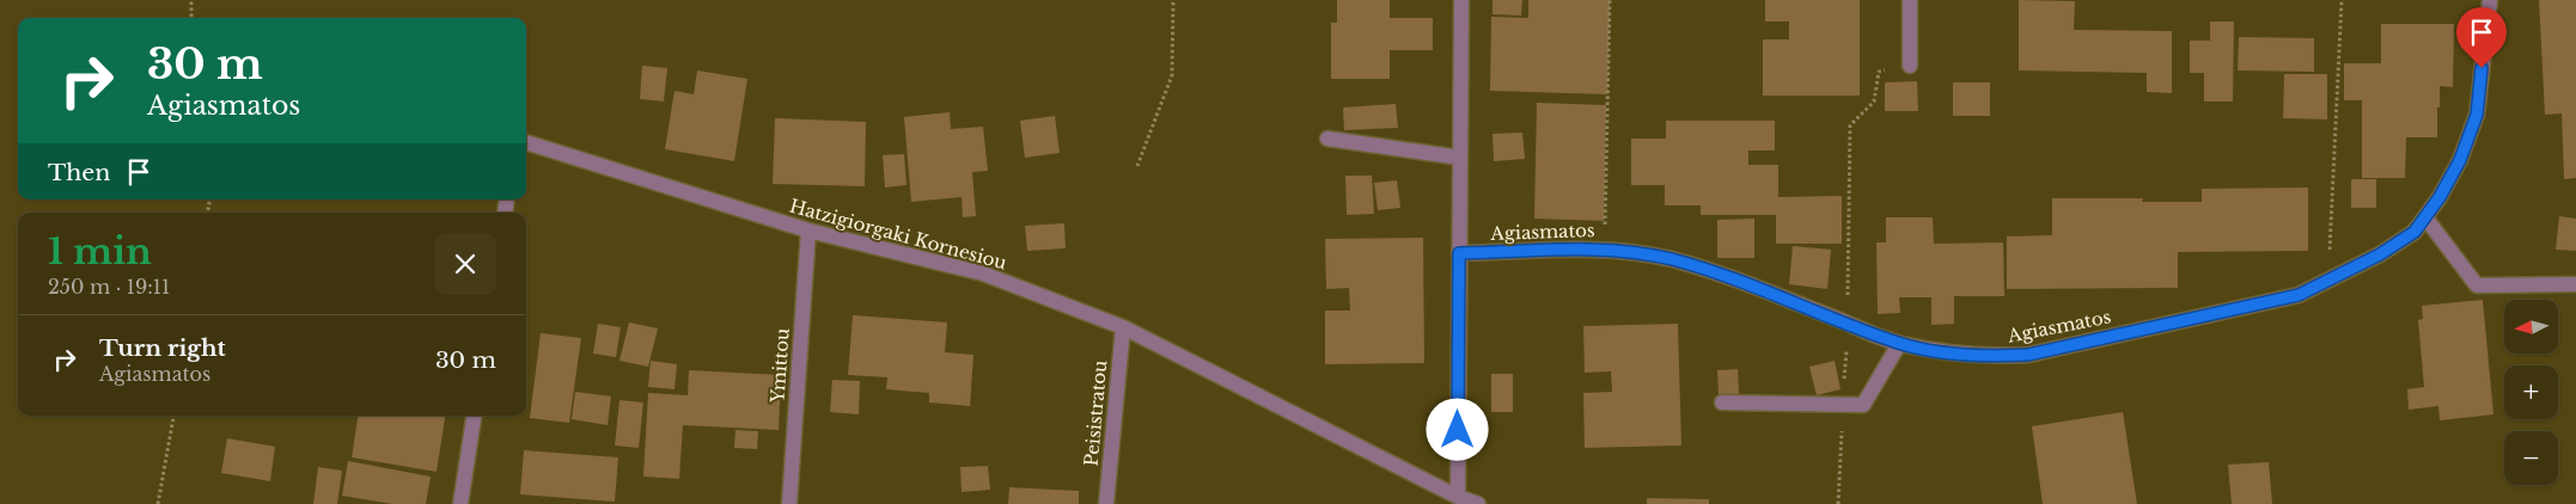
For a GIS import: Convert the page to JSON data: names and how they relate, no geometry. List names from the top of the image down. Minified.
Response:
{"streets":{"street":["Agiasmatos","Hatzigiorgaki Kornesiou","Ymittou","Peisistratou"]},"crossings":[["Hatzigiorgaki Kornesiou","Ymittou"],["Hatzigiorgaki Kornesiou","Peisistratou"]],"north":"left","page":{"turn":["30 m","Agiasmatos"],"then":"Then","heading":["1 min","250 m · 19:11"],"map_buttons":["+","−"],"list":[{"name":"Turn right","note":"Agiasmatos","value":"30 m"}]}}
